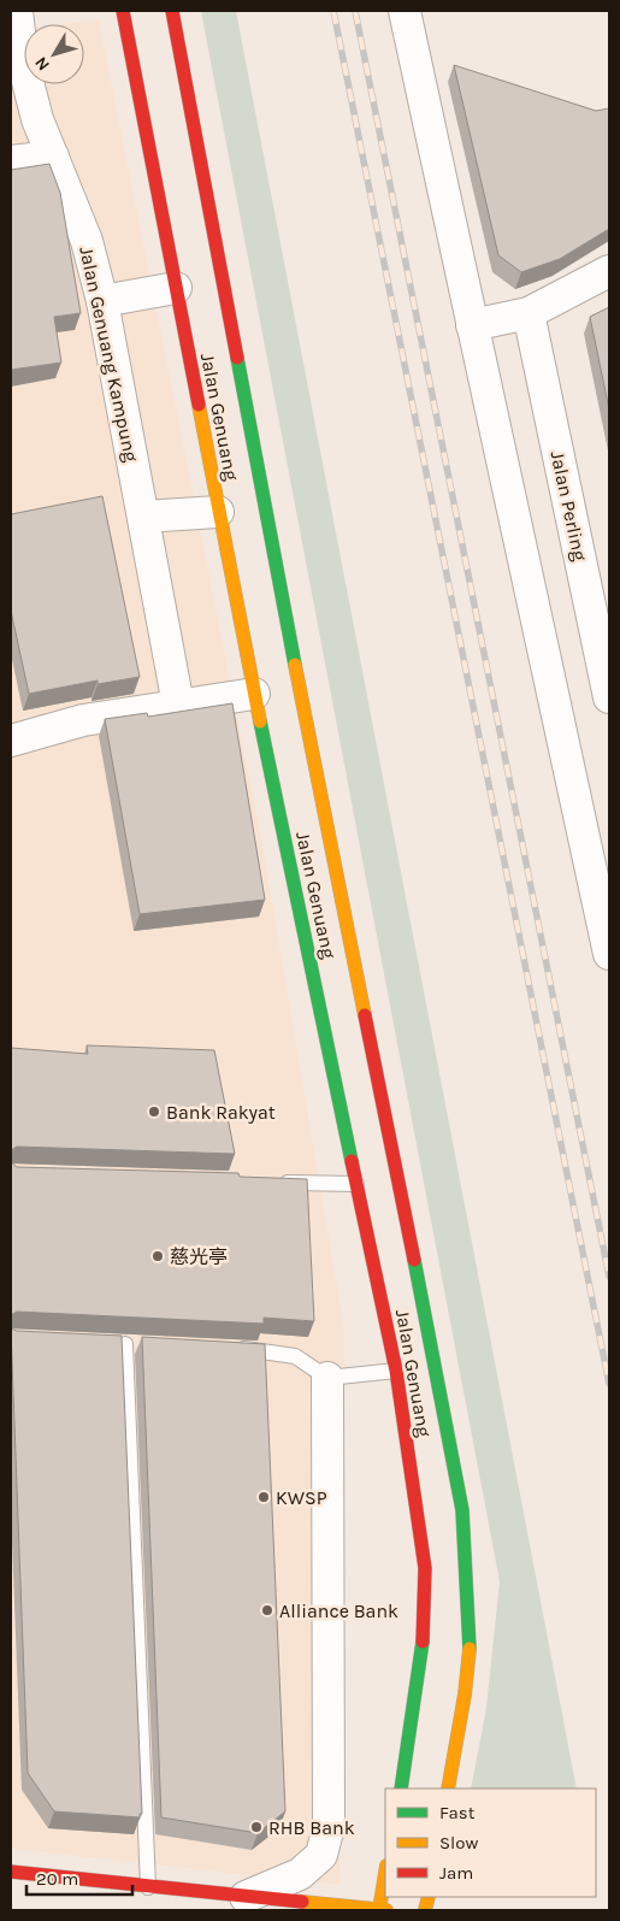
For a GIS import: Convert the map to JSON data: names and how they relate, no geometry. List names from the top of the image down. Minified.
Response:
{"streets":{"main road":["Jalan Genuang"],"street":["Jalan Genuang Kampung","Jalan Perling"]},"places":["Bank Rakyat","慈光亭","KWSP","Alliance Bank","RHB Bank"],"legend":["Fast","Slow","Jam"],"scale_bar":"20 m","north":"bottom left"}
